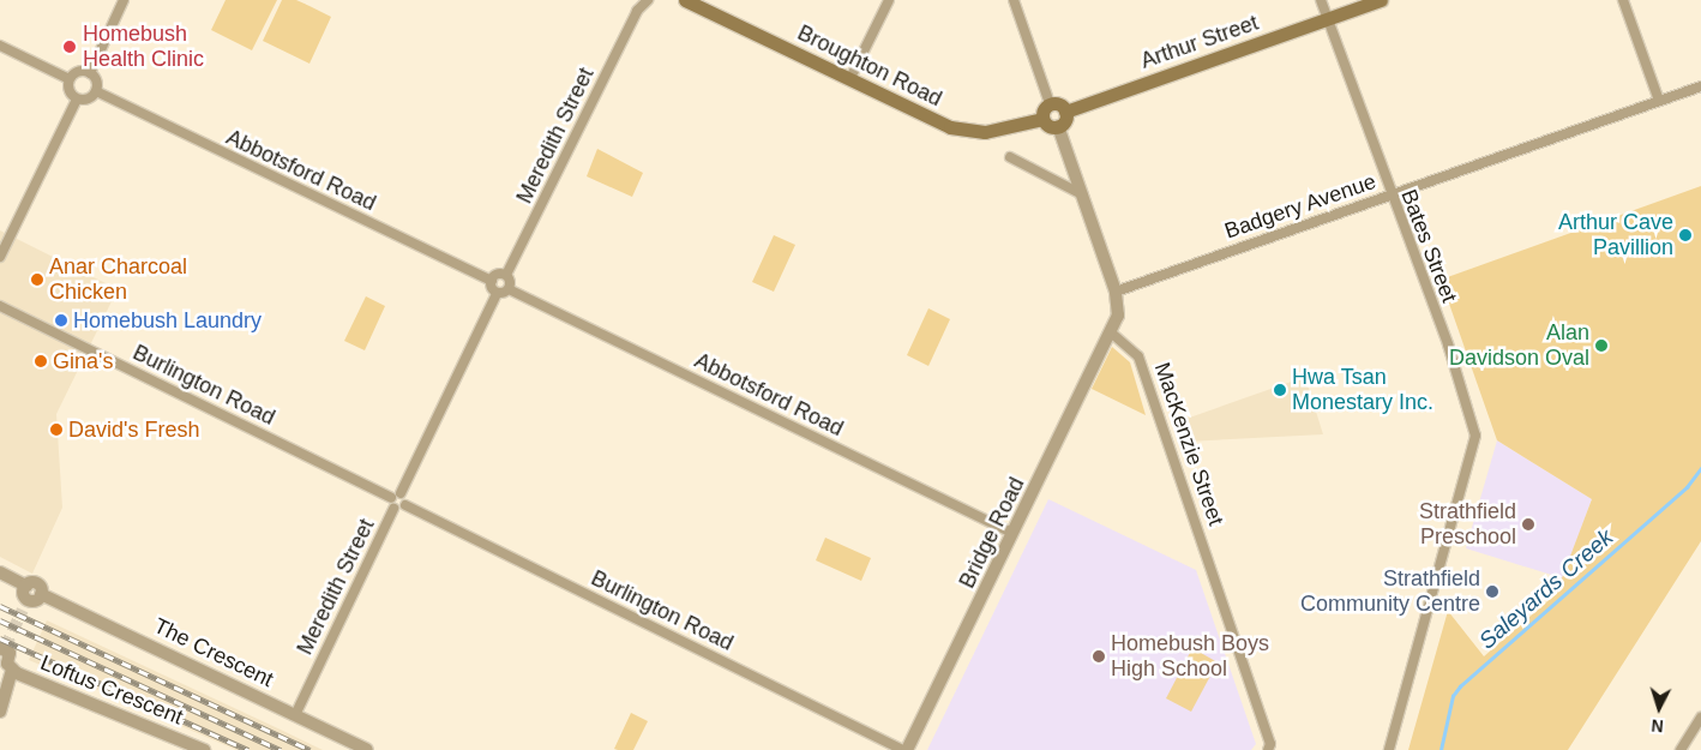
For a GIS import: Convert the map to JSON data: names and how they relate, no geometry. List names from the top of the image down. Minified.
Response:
{"streets":{"main road":["Arthur Street","Broughton Road"],"street":["Meredith Street","Abbotsford Road","Badgery Avenue","Bates Street","Burlington Road","MacKenzie Street","Bridge Road","The Crescent","Loftus Crescent"]},"crossings":[["Arthur Street","Broughton Road"],["Arthur Street","Bates Street"],["Meredith Street","The Crescent"],["Abbotsford Road","Bridge Road"],["Badgery Avenue","Bates Street"],["Burlington Road","Bridge Road"],["MacKenzie Street","Bridge Road"]],"water":["Saleyards Creek"],"places":["Homebush Health Clinic","Arthur Cave Pavillion","Anar Charcoal Chicken","Homebush Laundry","Alan Davidson Oval","Gina's","Hwa Tsan Monestary Inc.","David's Fresh","Strathfield Preschool","Strathfield Community Centre","Homebush Boys High School"],"north":"bottom"}
